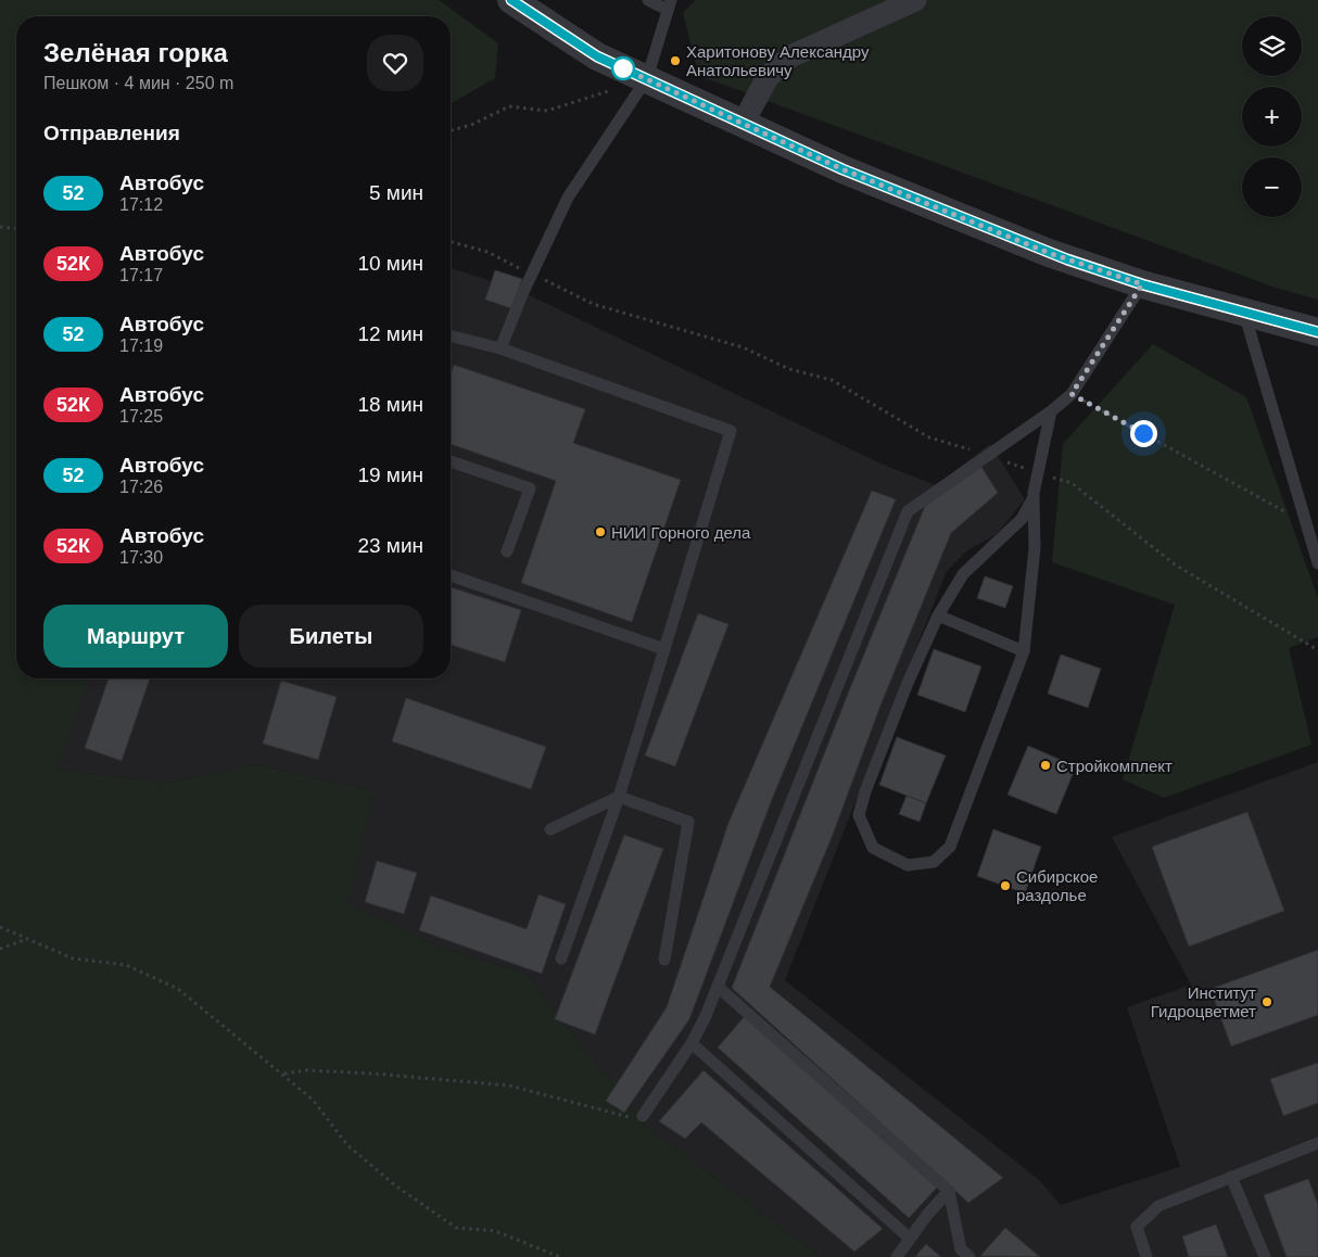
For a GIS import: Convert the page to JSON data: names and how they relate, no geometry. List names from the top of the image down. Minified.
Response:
{"places":["Харитонову Александру Анатольевичу","НИИ Горного дела","Стройкомплект","Сибирское раздолье","Институт Гидроцветмет"],"lines":["bus line 52"],"page":{"map_buttons":["+","−"],"heading":[["Зелёная горка","Пешком · 4 мин · 250 m"],"Отправления"],"list":[{"mark":"52","name":"Автобус","note":"17:12","value":"5 мин"},{"mark":"52К","name":"Автобус","note":"17:17","value":"10 мин"},{"mark":"52","name":"Автобус","note":"17:19","value":"12 мин"},{"mark":"52К","name":"Автобус","note":"17:25","value":"18 мин"},{"mark":"52","name":"Автобус","note":"17:26","value":"19 мин"},{"mark":"52К","name":"Автобус","note":"17:30","value":"23 мин"}],"buttons":["Маршрут","Билеты"]}}
